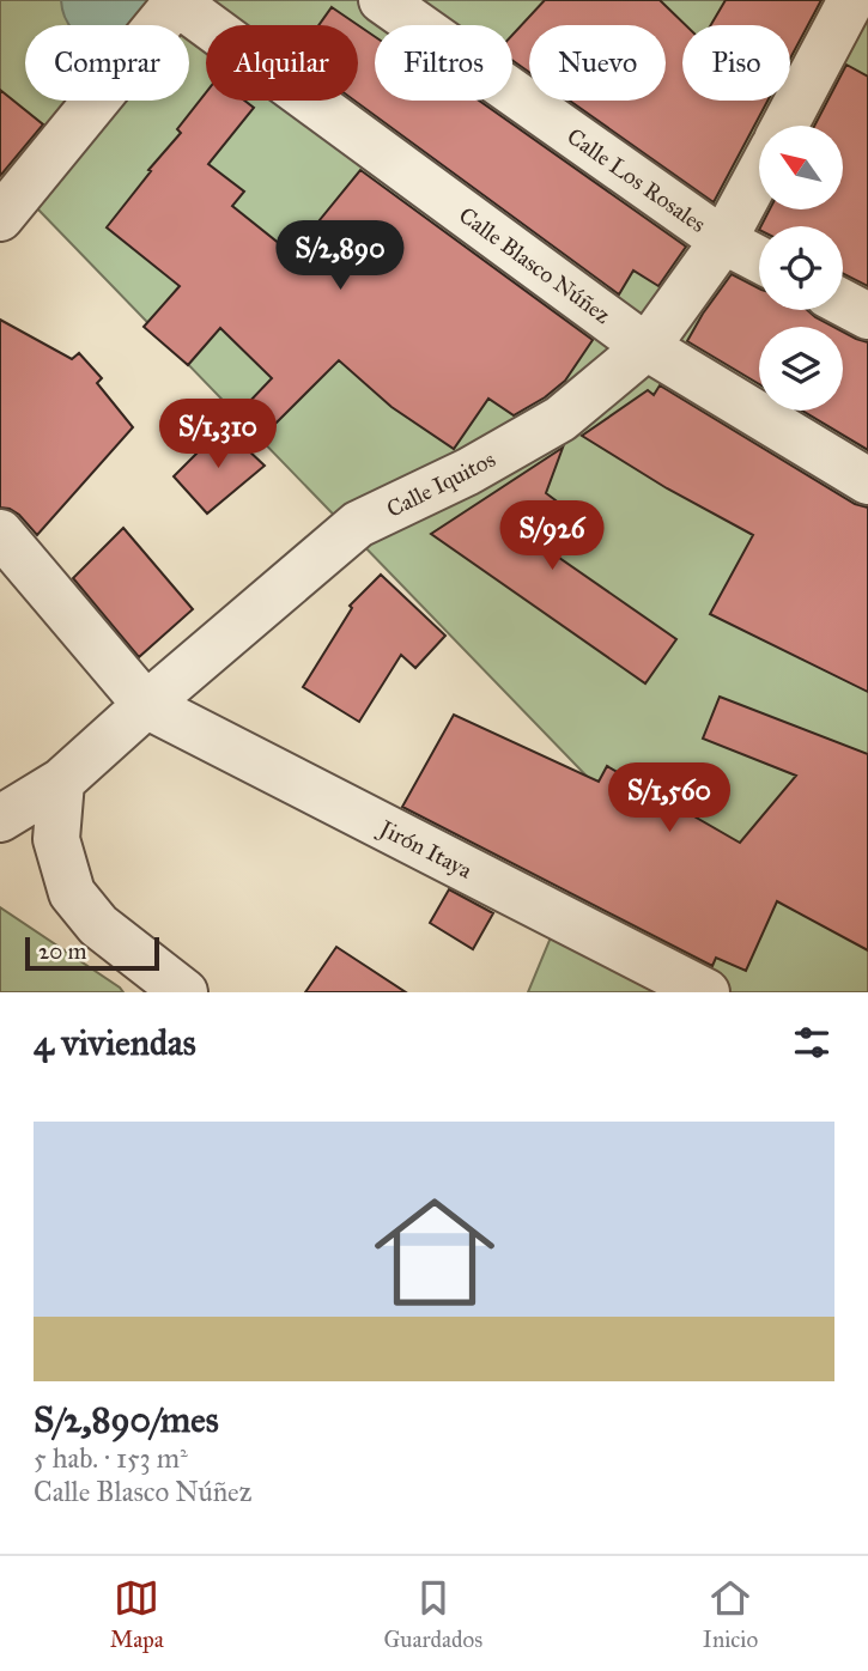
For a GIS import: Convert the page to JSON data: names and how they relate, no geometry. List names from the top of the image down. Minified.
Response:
{"streets":{"street":["Calle Los Rosales","Calle Blasco Núñez","Calle Iquitos","Jirón Itaya"]},"crossings":[["Calle Los Rosales","Calle Iquitos"],["Calle Blasco Núñez","Calle Iquitos"],["Calle Iquitos","Jirón Itaya"]],"scale_bar":"20 m","north":"top left","page":{"chip":["Comprar","Alquilar","Filtros","Nuevo","Piso"],"price":["S/2,890","S/1,310","S/926","S/1,560"],"scale":"20 m","heading":"4 viviendas","list":[{"name":"S/2,890/mes","note":"5 hab. · 153 m² · Calle Blasco Núñez"}],"tabs":["Mapa","Guardados","Inicio"]}}
